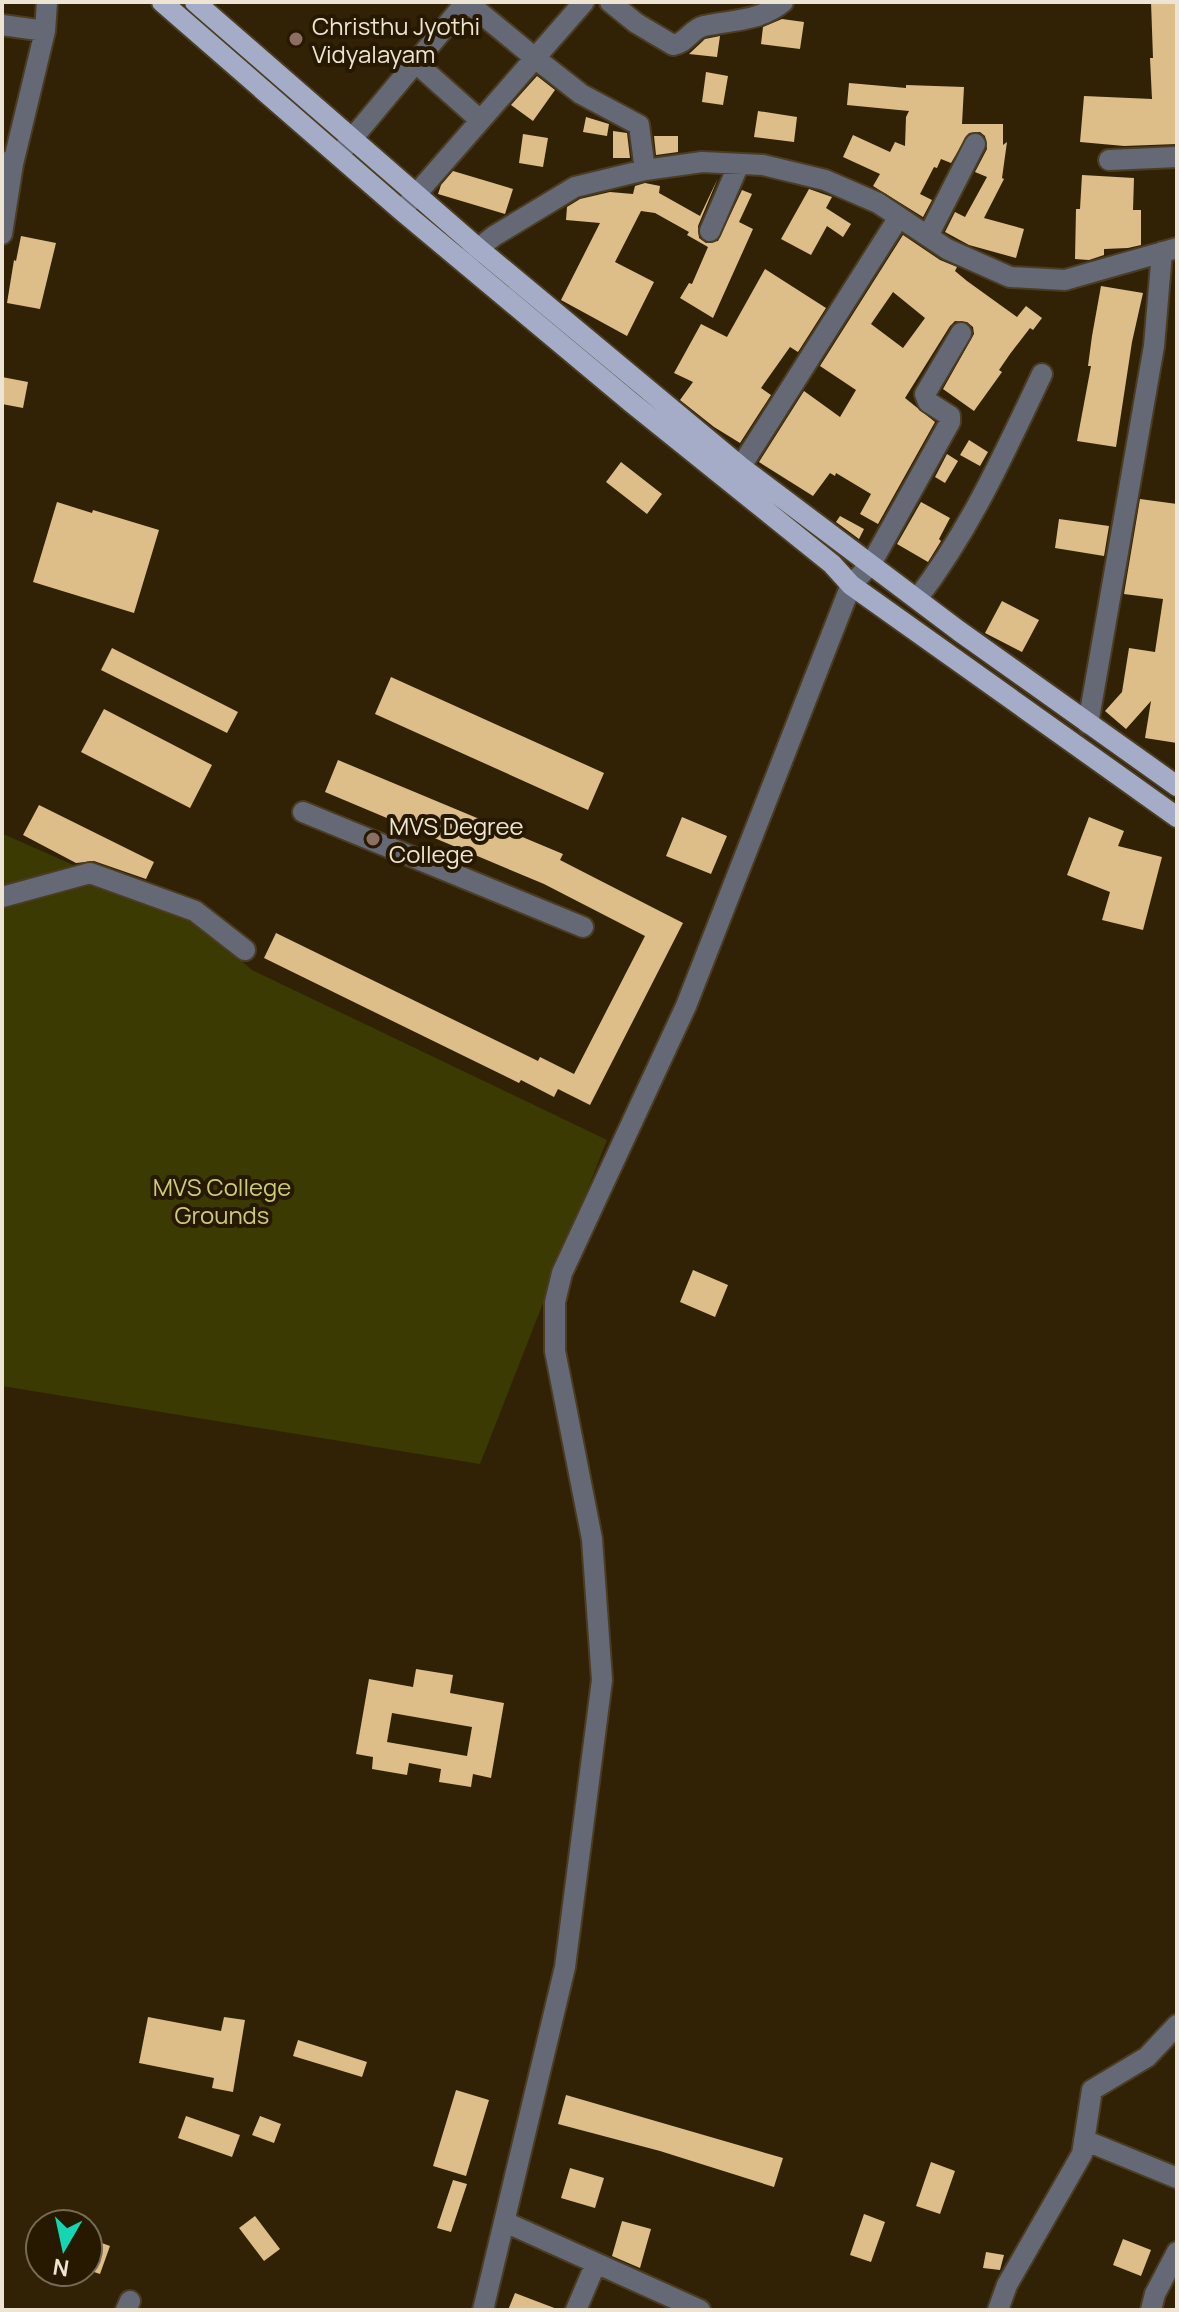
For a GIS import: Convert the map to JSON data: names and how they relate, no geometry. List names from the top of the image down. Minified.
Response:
{"parks":["MVS College Grounds"],"places":["Christhu Jyothi Vidyalayam","MVS Degree College"],"north":"bottom"}
